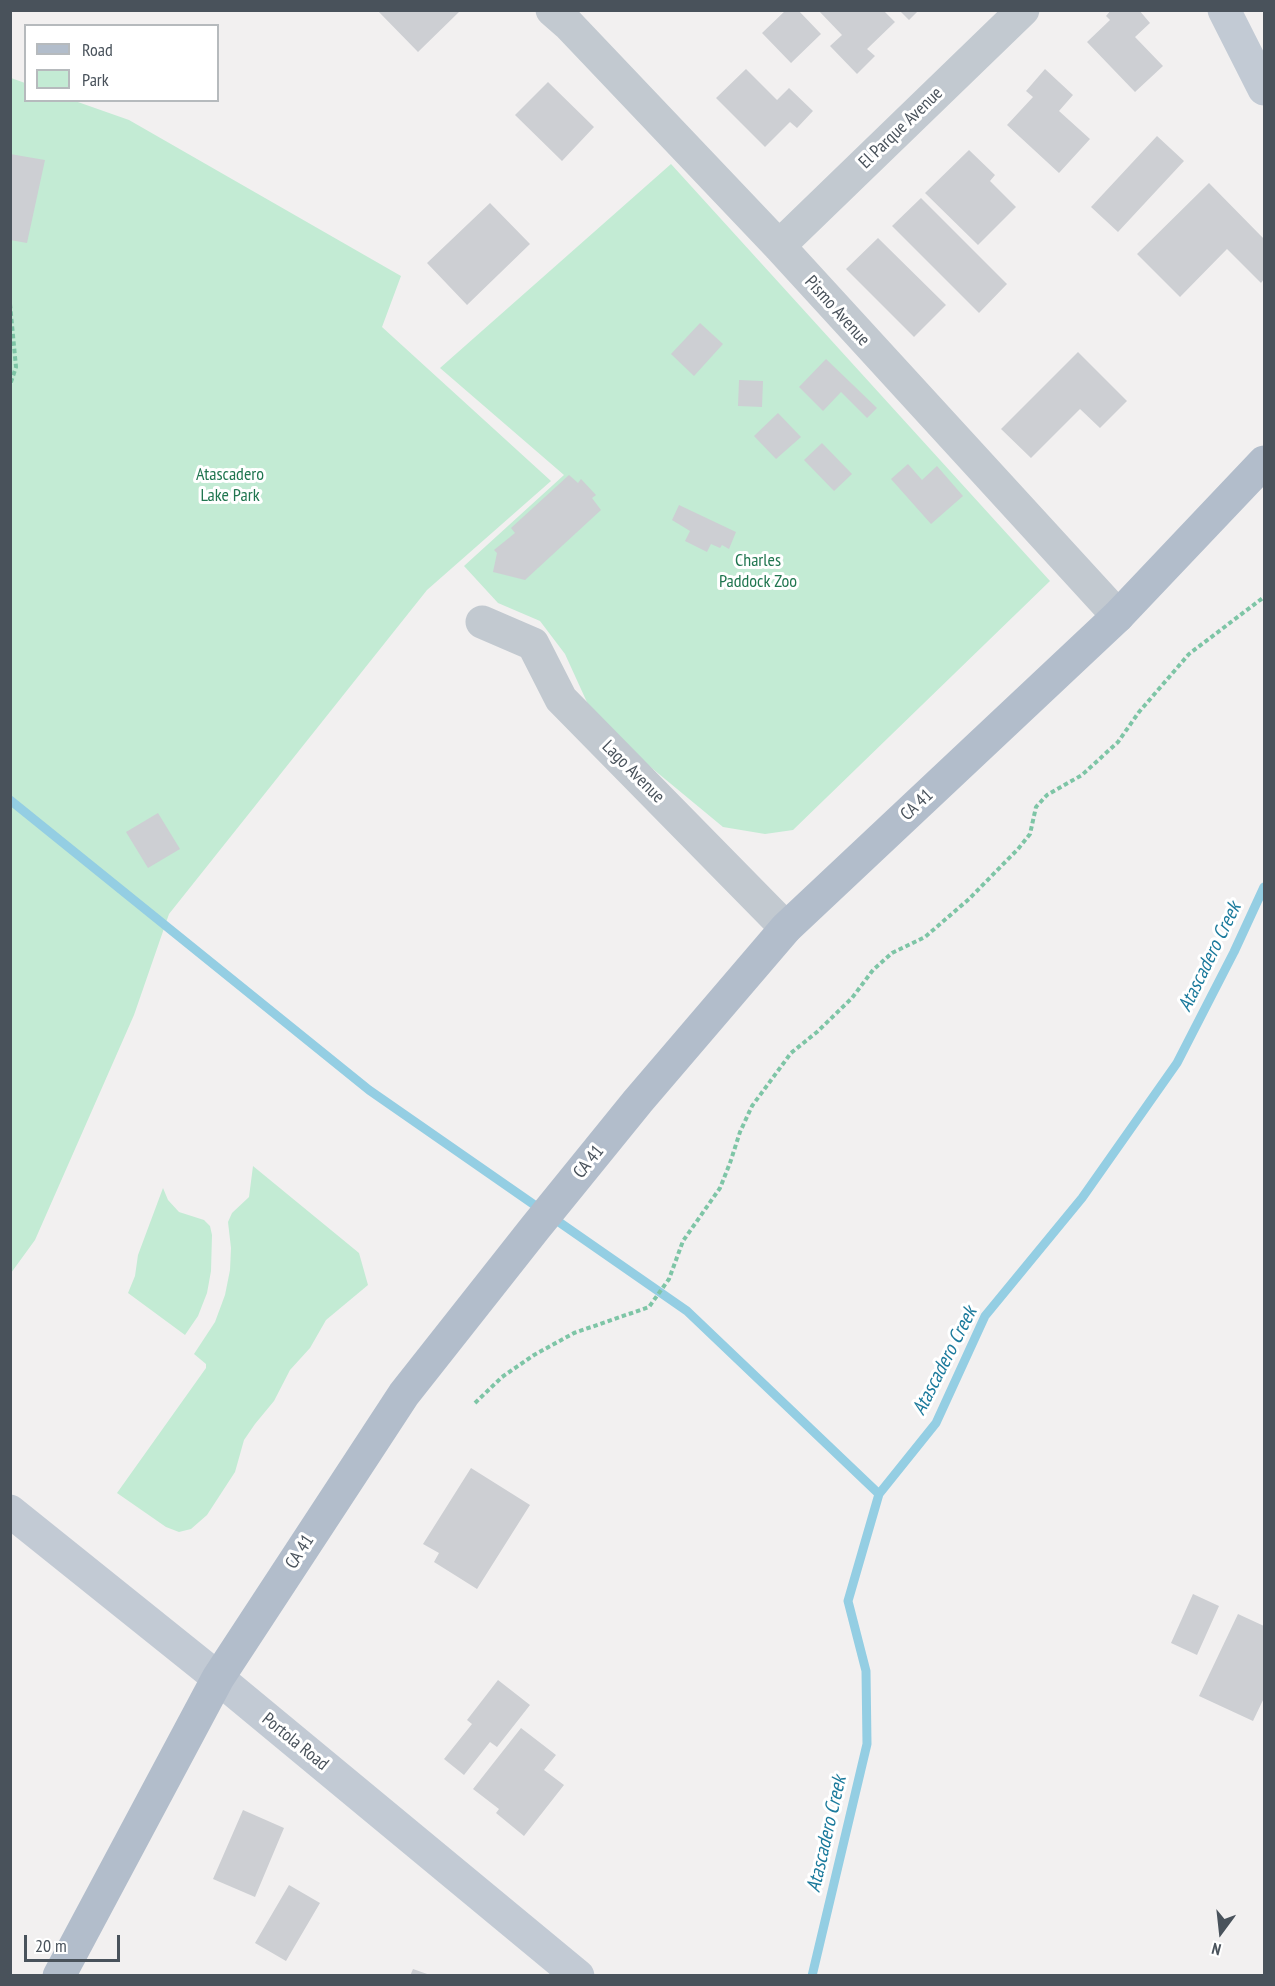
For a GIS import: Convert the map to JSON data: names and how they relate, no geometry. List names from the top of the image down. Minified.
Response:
{"streets":{"main road":["CA 41"],"street":["El Parque Avenue","Pismo Avenue","Lago Avenue","Portola Road"]},"crossings":[["El Parque Avenue","Pismo Avenue"],["Pismo Avenue","CA 41"],["Lago Avenue","CA 41"],["CA 41","Portola Road"]],"water":["Atascadero Creek"],"parks":["Atascadero Lake Park","Charles Paddock Zoo"],"legend":["Road","Park"],"scale_bar":"20 m","north":"bottom"}
